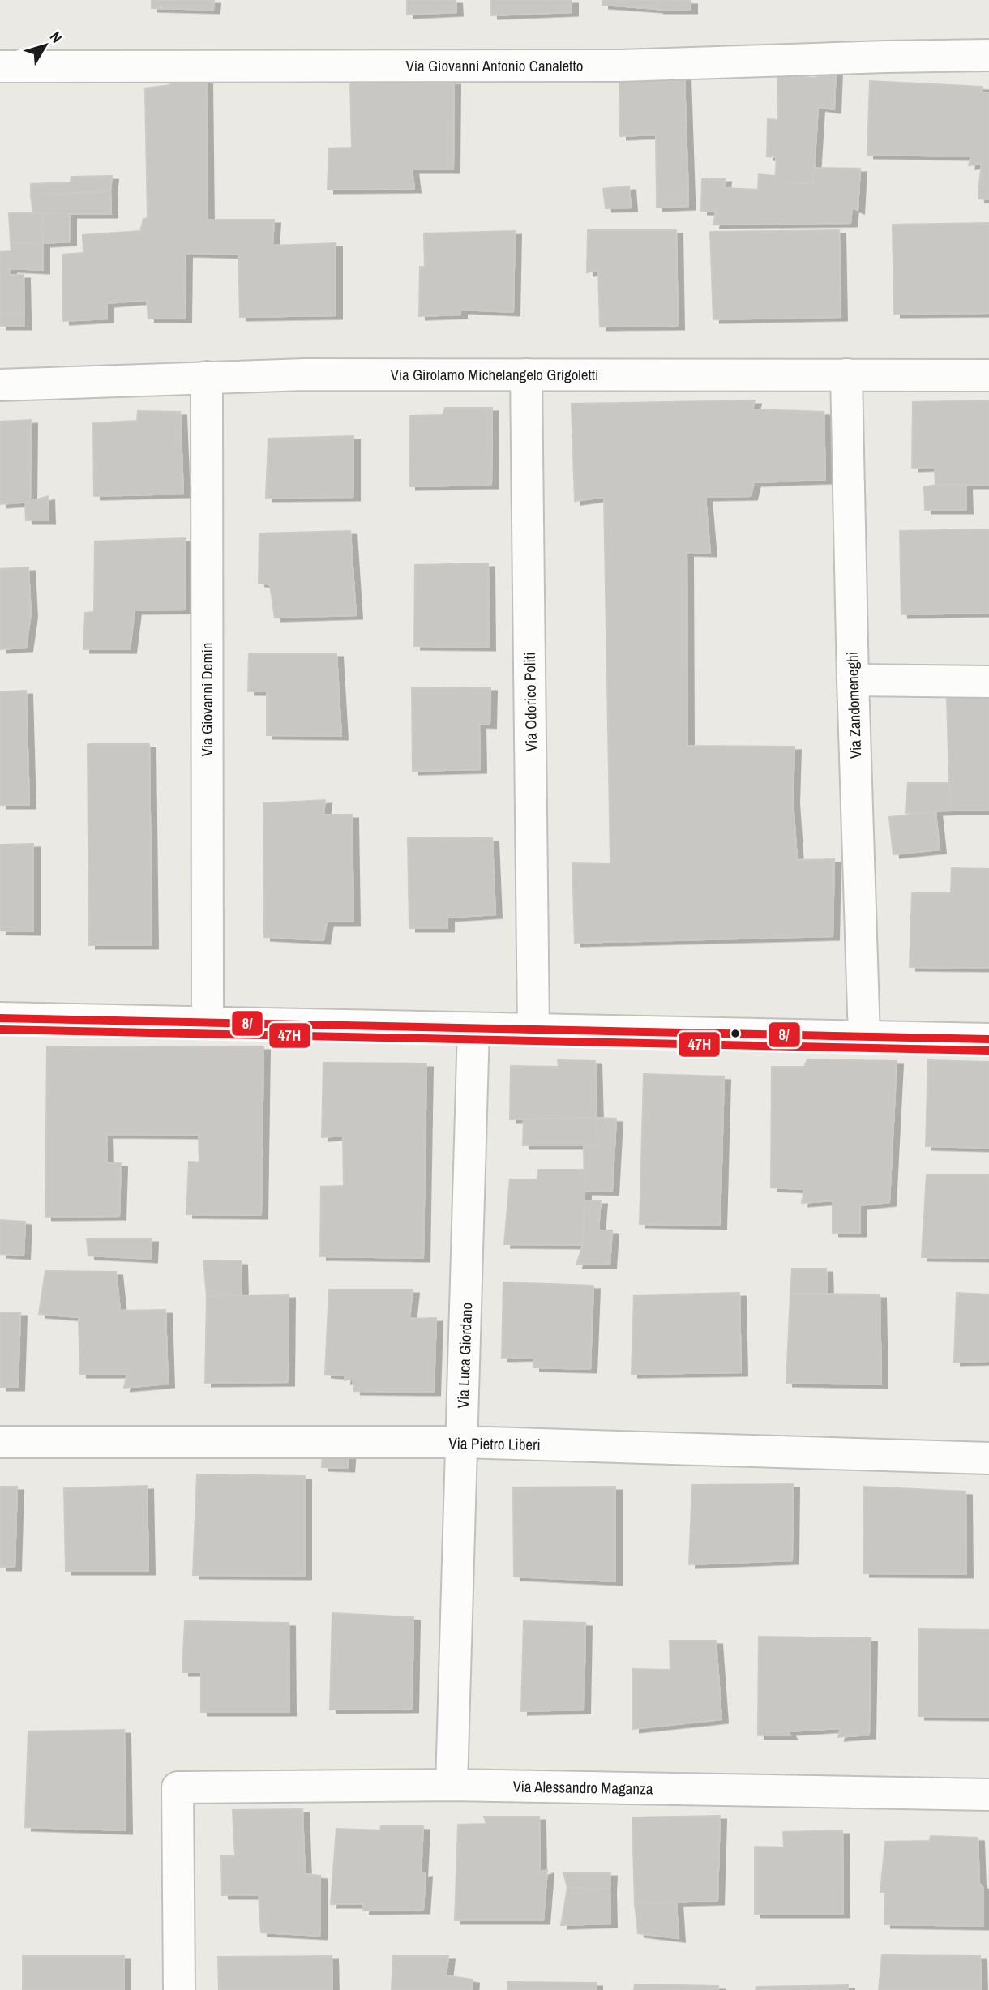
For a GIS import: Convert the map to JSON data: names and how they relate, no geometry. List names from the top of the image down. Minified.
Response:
{"streets":{"street":["Via Giovanni Antonio Canaletto","Via Girolamo Michelangelo Grigoletti","Via Giovanni Demin","Via Odorico Politi","Via Zandomeneghi","Via Luca Giordano","Via Pietro Liberi","Via Alessandro Maganza"]},"crossings":[["Via Girolamo Michelangelo Grigoletti","Via Giovanni Demin"],["Via Girolamo Michelangelo Grigoletti","Via Odorico Politi"],["Via Girolamo Michelangelo Grigoletti","Via Zandomeneghi"],["Via Luca Giordano","Via Pietro Liberi"],["Via Luca Giordano","Via Alessandro Maganza"]],"lines":["transit line 8/","transit line 47H"],"north":"top right"}
